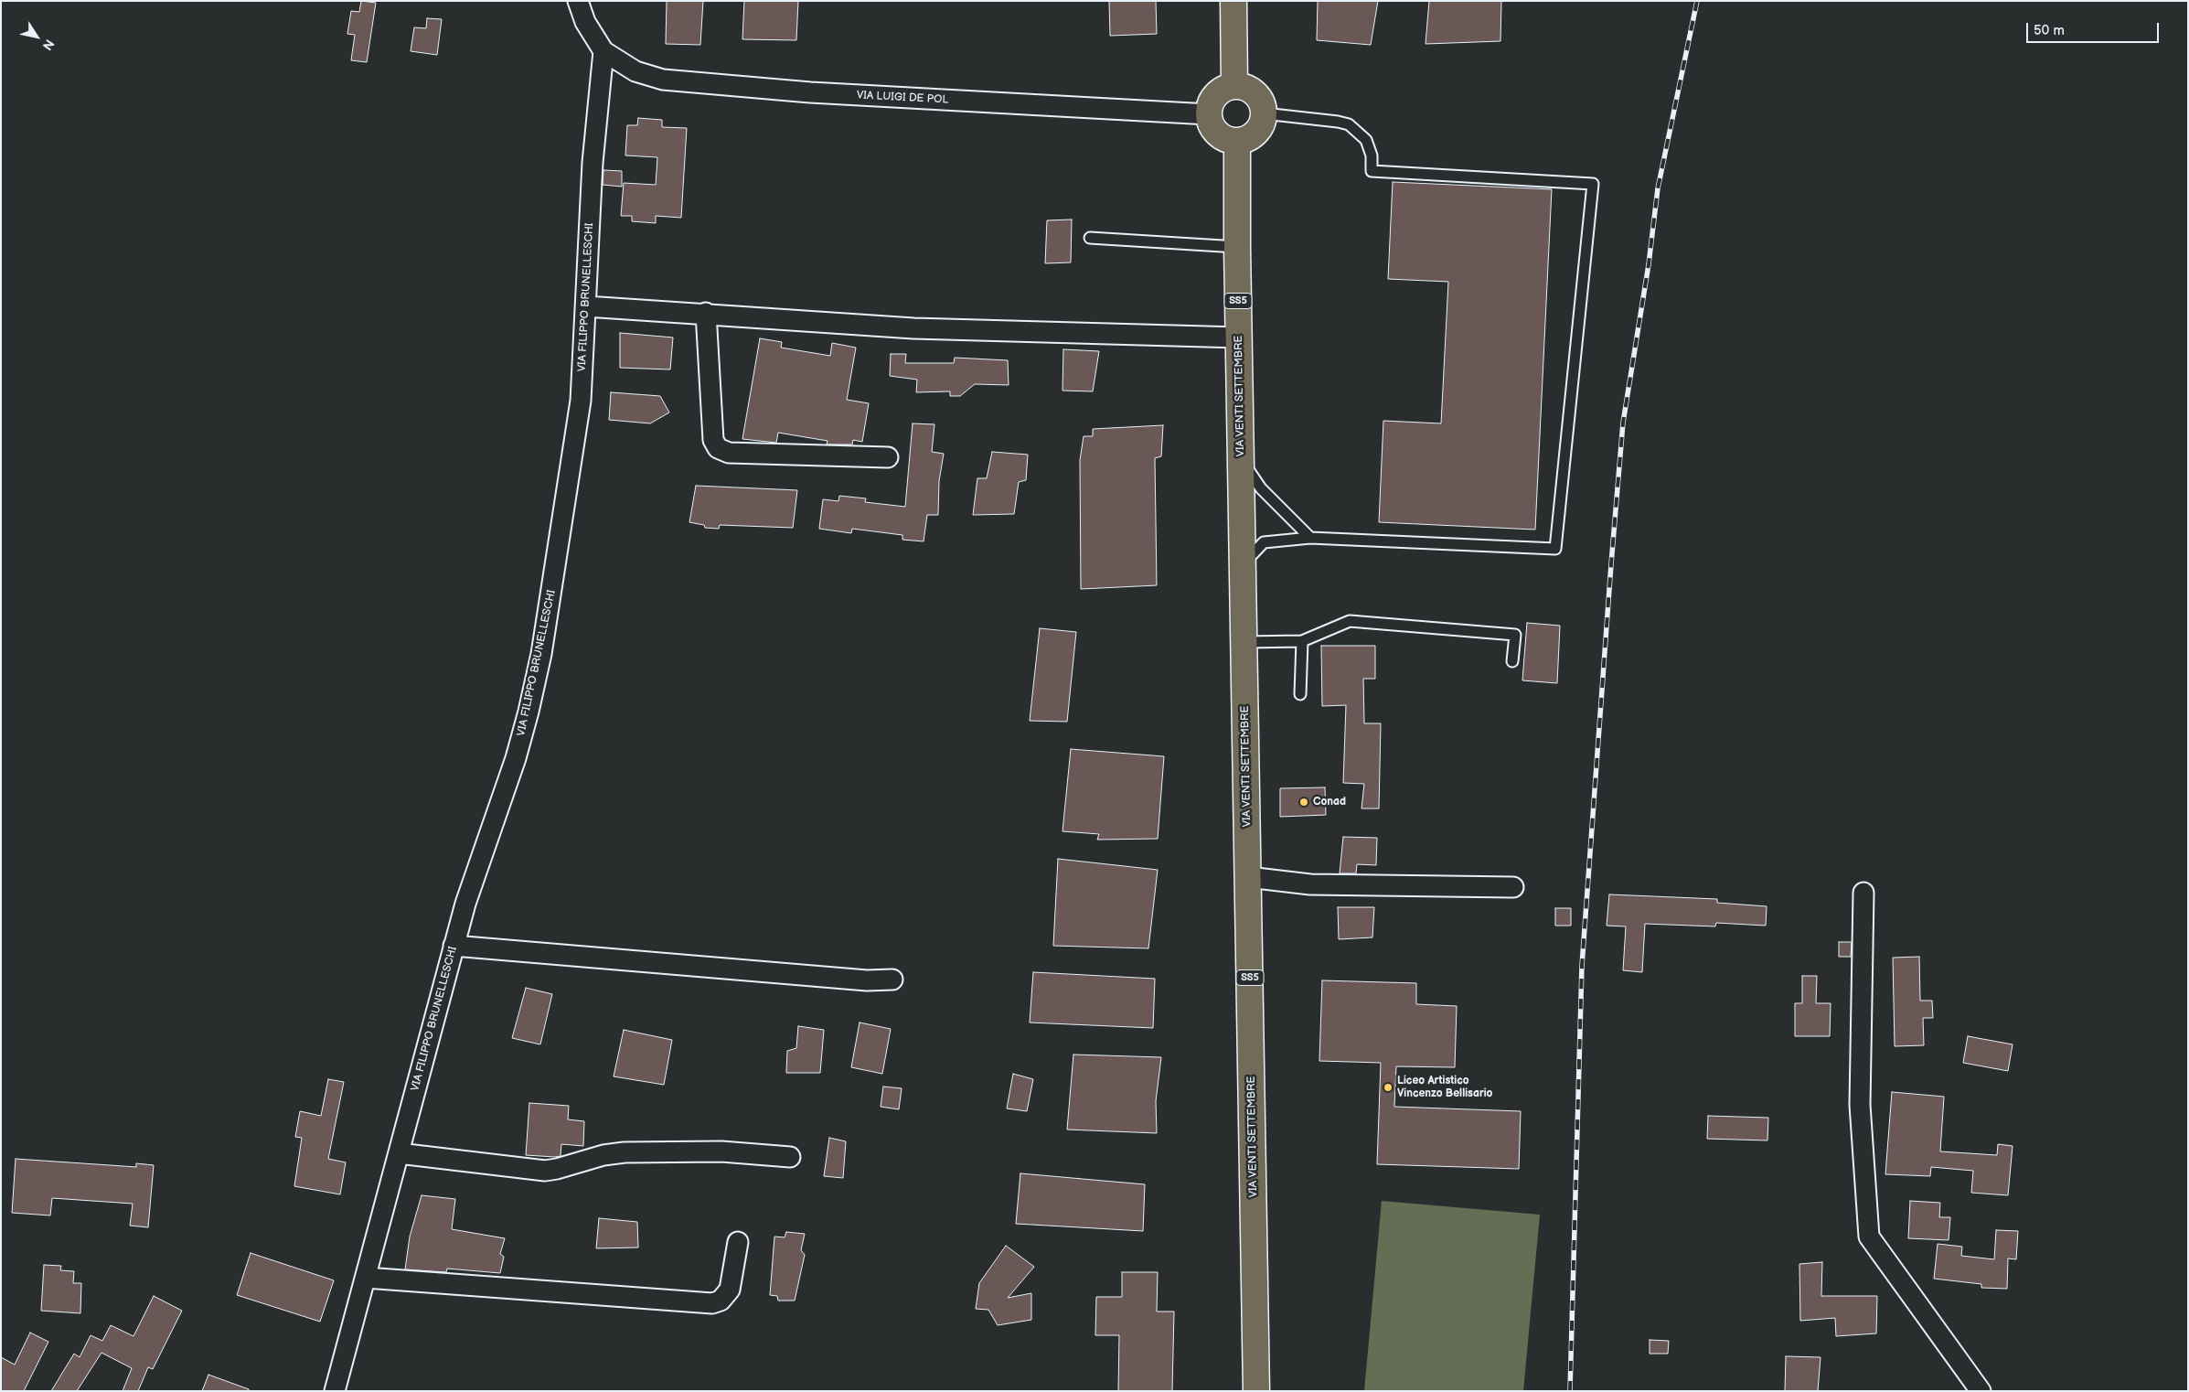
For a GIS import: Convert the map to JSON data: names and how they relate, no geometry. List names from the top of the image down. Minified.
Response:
{"streets":{"main road":["SS5","VIA VENTI SETTEMBRE"],"street":["VIA LUIGI DE POL","VIA FILIPPO BRUNELLESCHI"]},"crossings":[["VIA LUIGI DE POL","VIA FILIPPO BRUNELLESCHI"],["VIA LUIGI DE POL","VIA VENTI SETTEMBRE"]],"places":["Conad","Liceo Artistico Vincenzo Bellisario"],"scale_bar":"50 m","north":"bottom right"}
